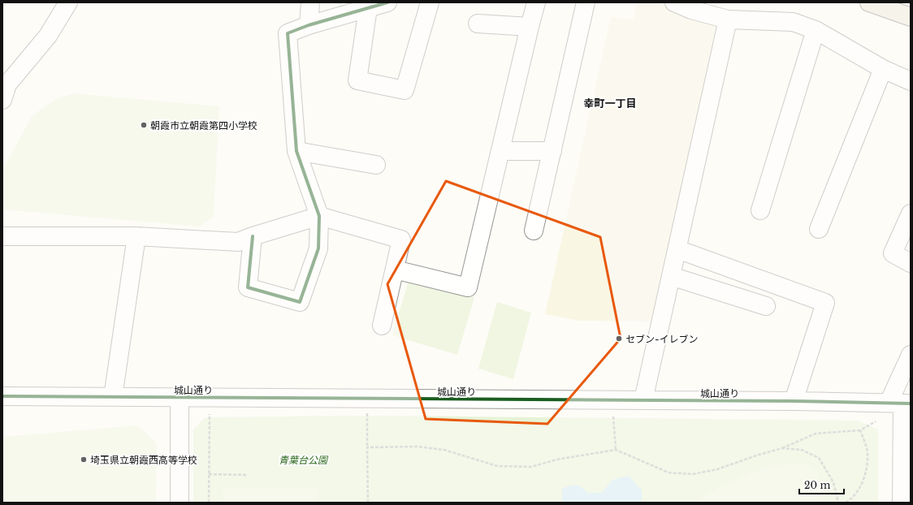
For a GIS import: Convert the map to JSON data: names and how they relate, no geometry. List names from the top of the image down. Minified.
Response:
{"streets":{"street":["城山通り"]},"districts":["幸町一丁目"],"parks":["青葉台公園"],"places":["朝霞市立朝霞第四小学校","セブン-イレブン","埼玉県立朝霞西高等学校"],"scale_bar":"20 m"}
